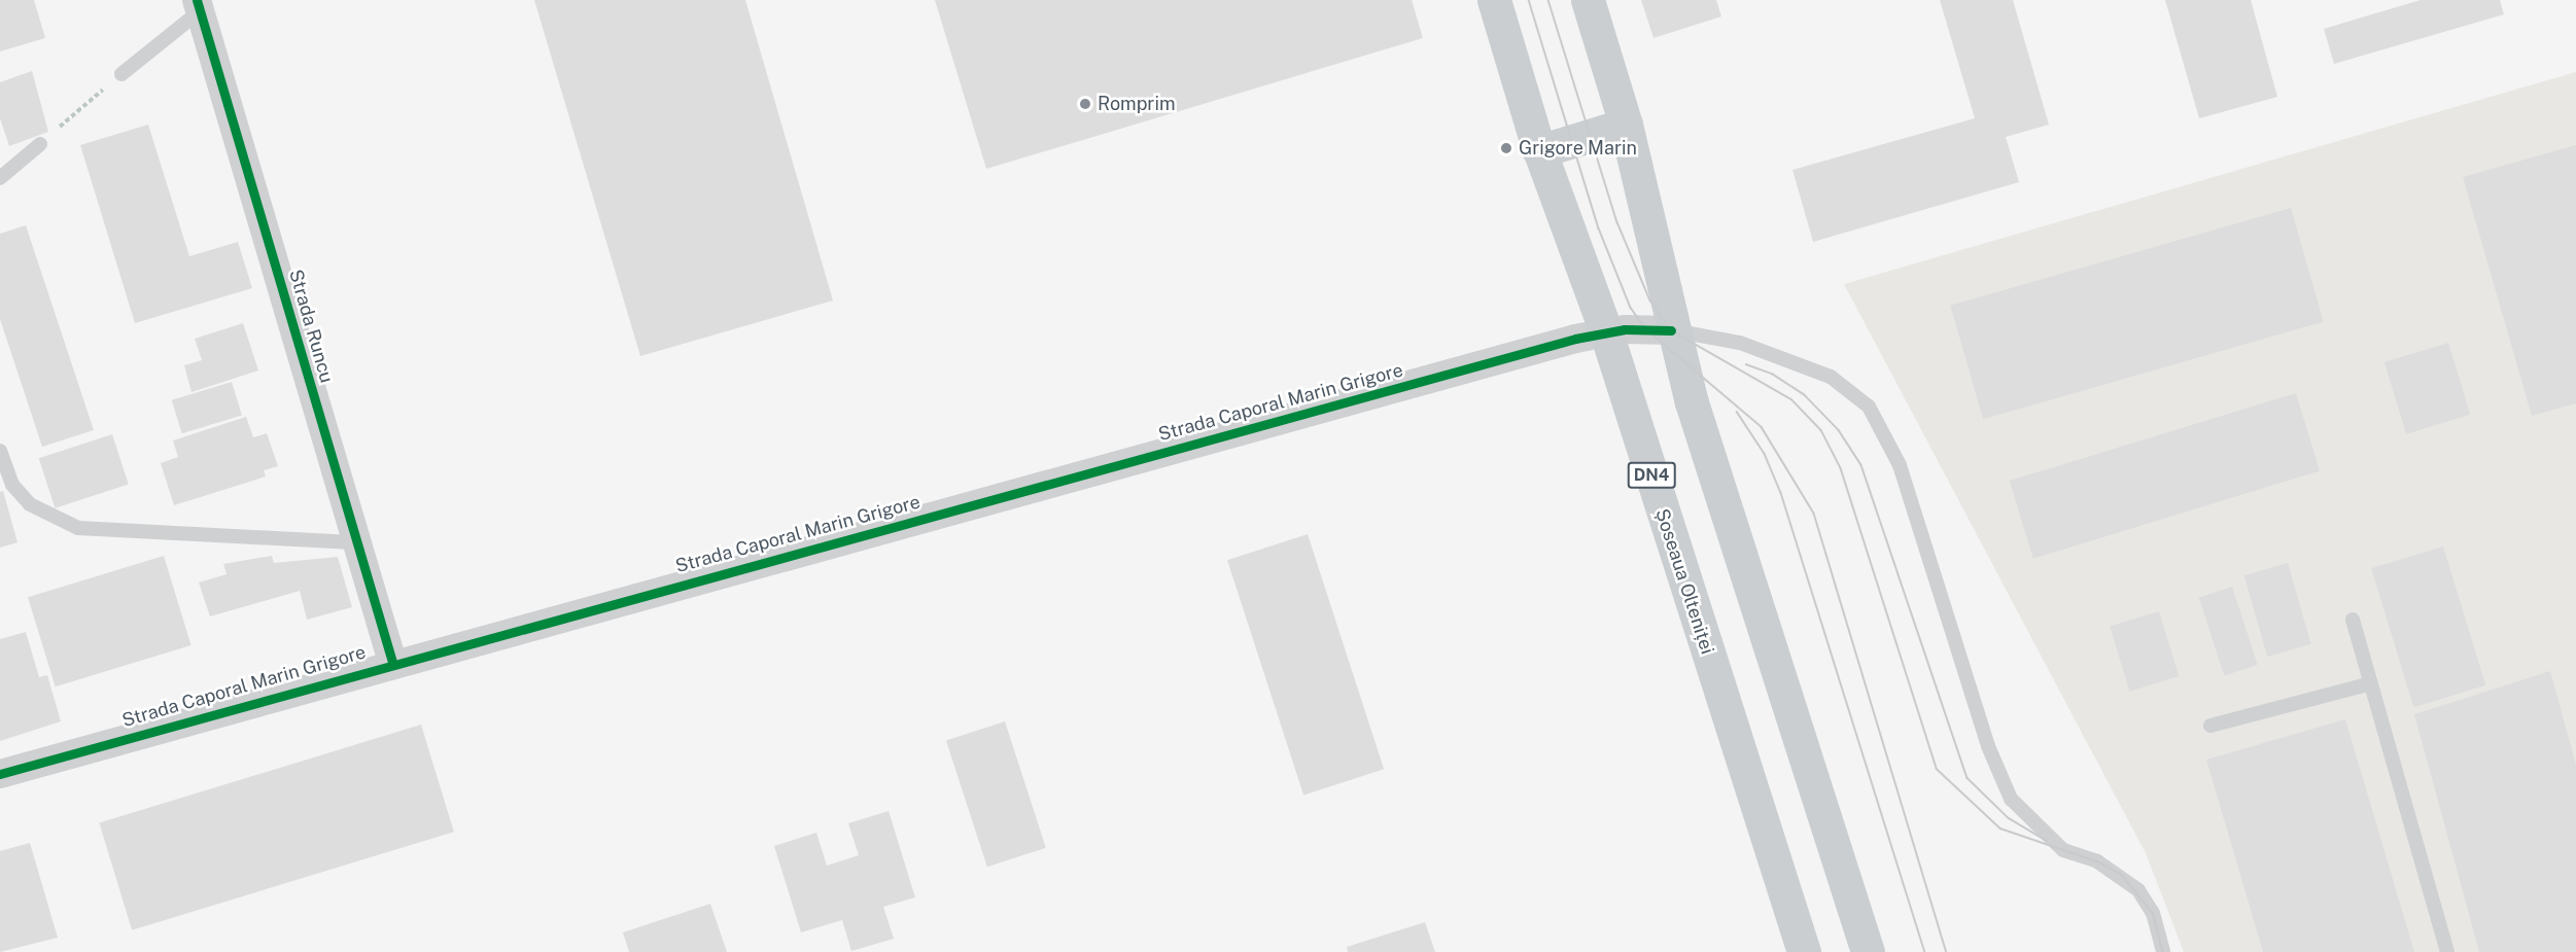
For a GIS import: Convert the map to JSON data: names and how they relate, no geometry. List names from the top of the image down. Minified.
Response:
{"streets":{"main road":["DN4","Șoseaua Olteniței"],"street":["Strada Runcu","Strada Caporal Marin Grigore"]},"crossings":[["Strada Runcu","Strada Caporal Marin Grigore"],["Strada Caporal Marin Grigore","Șoseaua Olteniței"]],"places":["Romprim","Grigore Marin"]}
